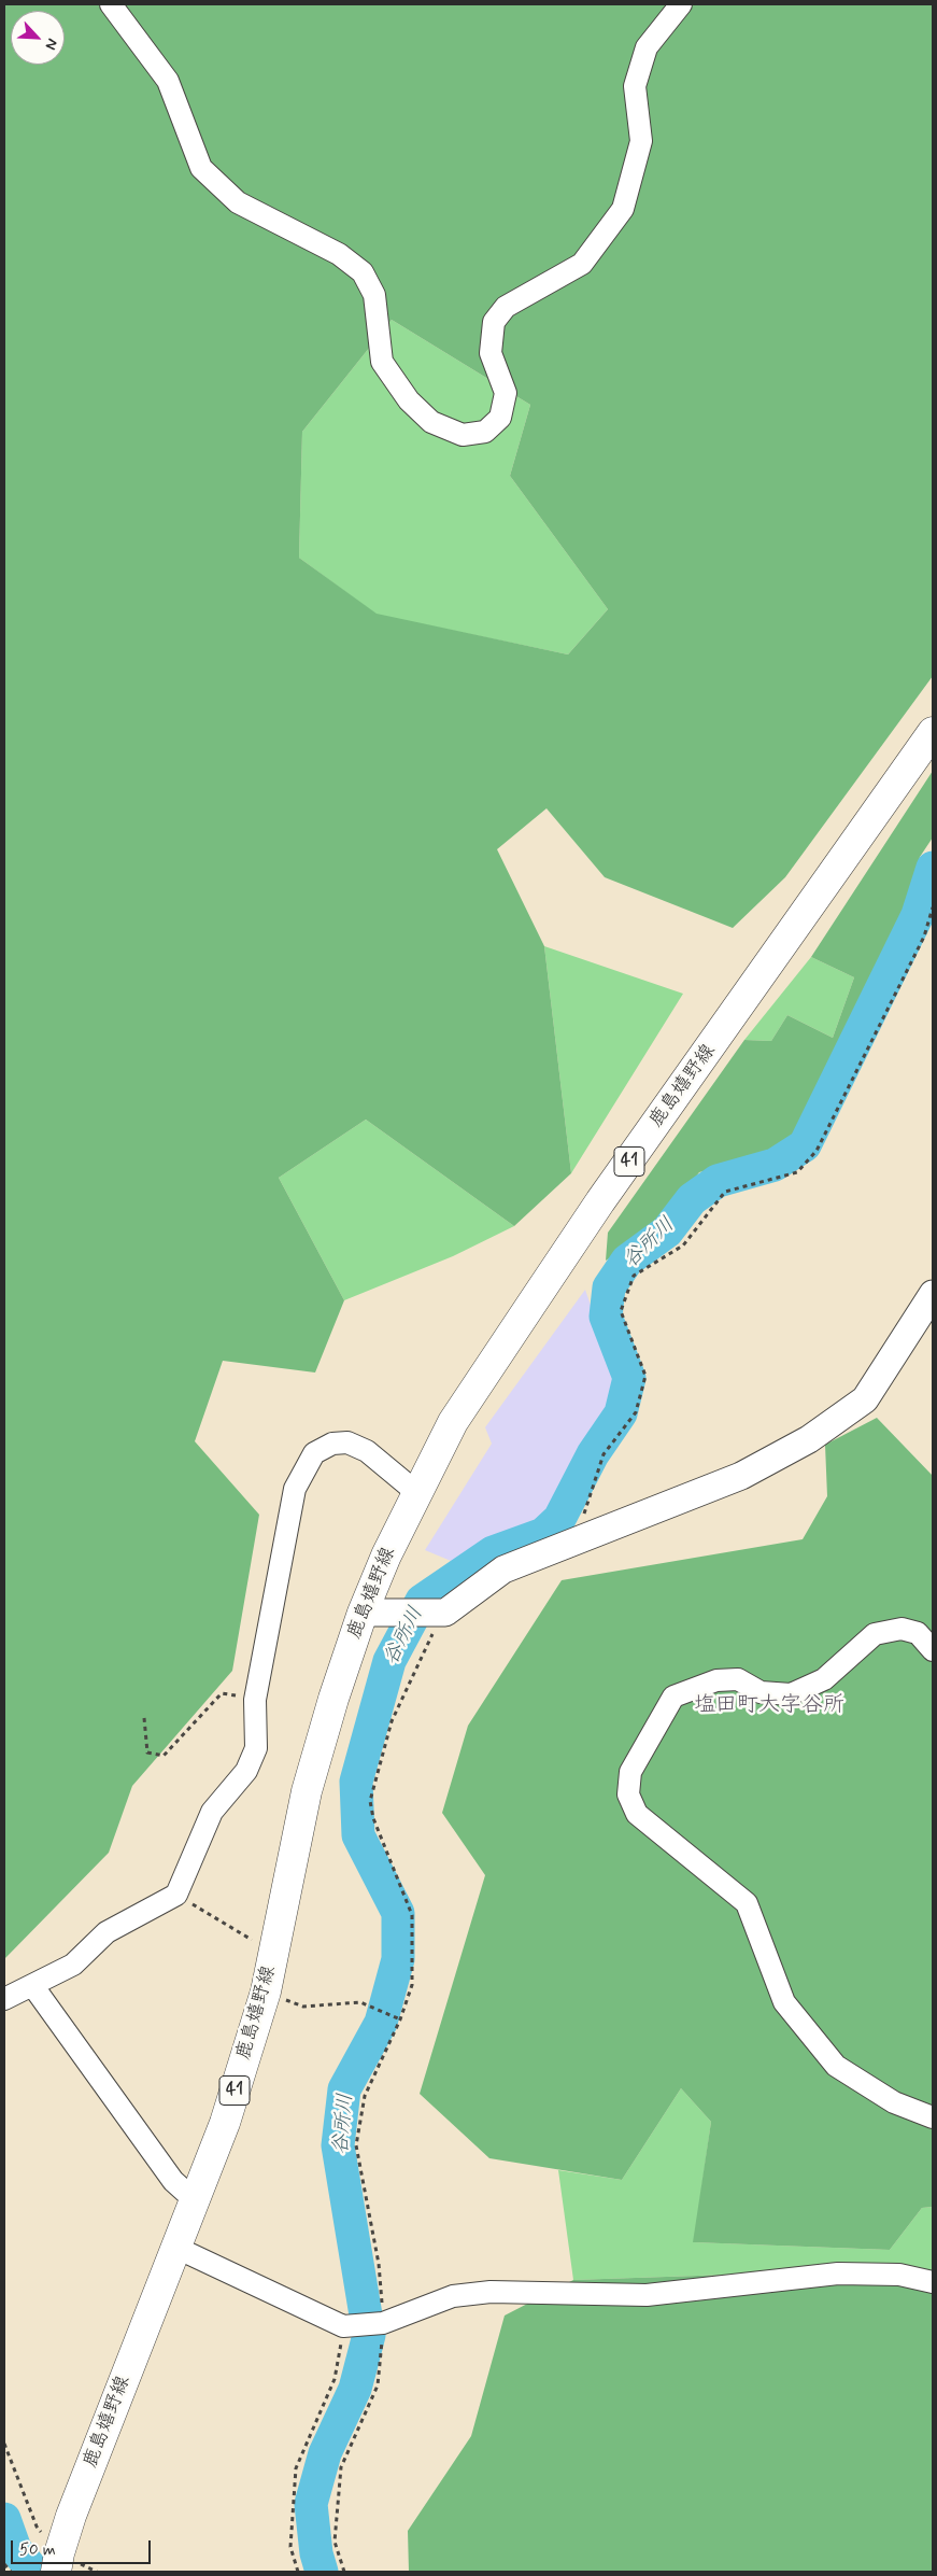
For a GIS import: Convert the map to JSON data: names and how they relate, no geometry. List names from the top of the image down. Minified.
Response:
{"streets":{"main road":["鹿島嬉野線","41"]},"districts":["塩田町大字谷所"],"water":["谷所川"],"scale_bar":"50 m","north":"bottom right"}
